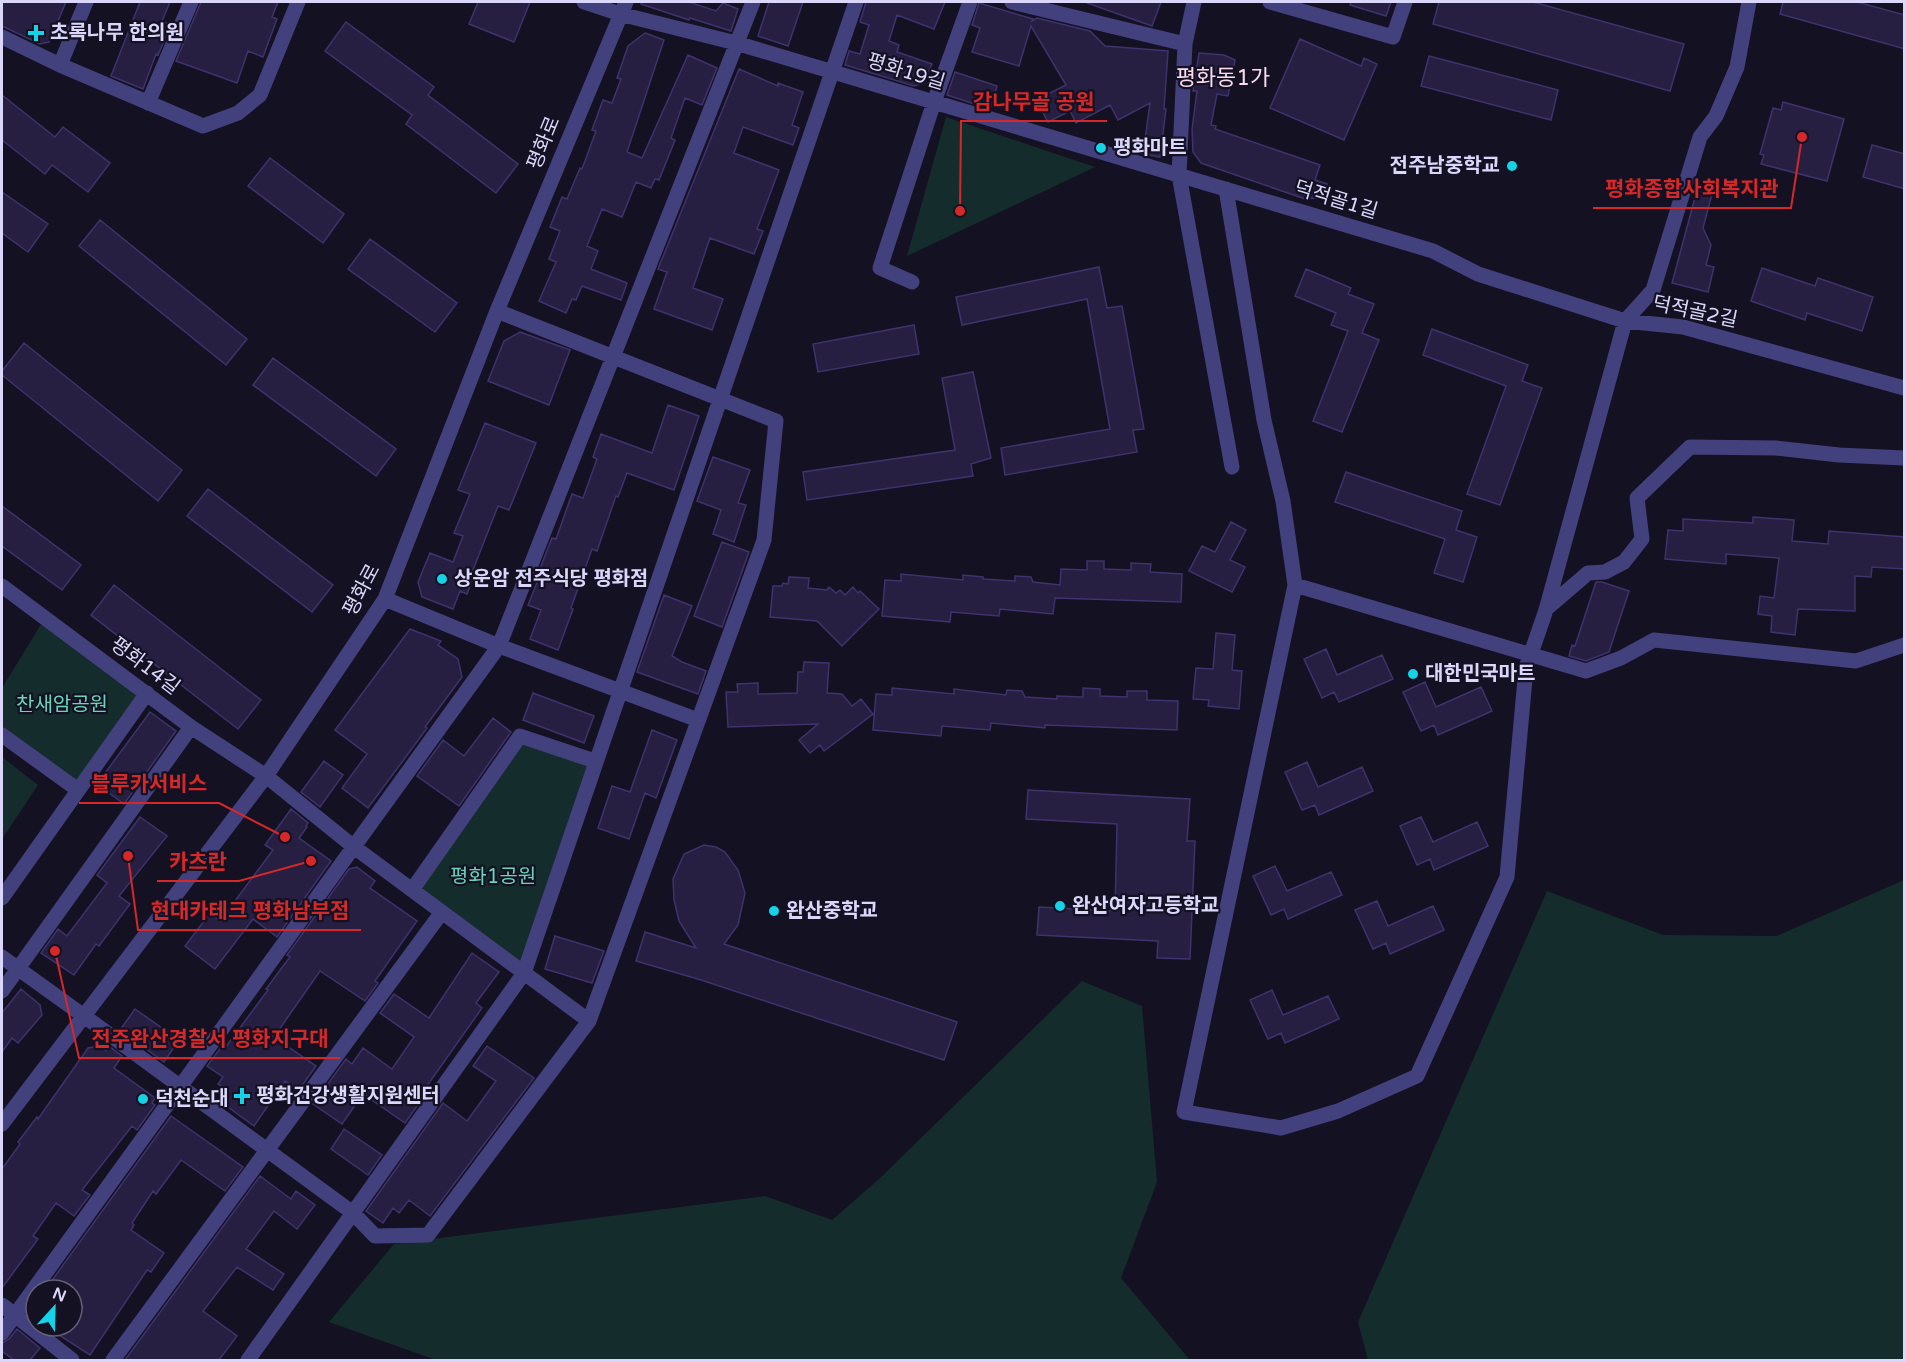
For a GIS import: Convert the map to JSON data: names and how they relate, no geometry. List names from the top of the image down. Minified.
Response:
{"streets":{"street":["평화19길","평화로","덕적골1길","덕적골2길","평화14길"]},"crossings":[["평화19길","평화로"],["평화19길","덕적골1길"],["평화로","평화14길"],["덕적골1길","덕적골2길"]],"districts":["평화동1가"],"parks":["찬새암공원","평화1공원"],"places":{"health":["초록나무 한의원","평화건강생활지원센터"],"other":["평화종합사회복지관","평화마트","전주남중학교","감나무골 공원","상운암 전주식당 평화점","대한민국마트","블루카서비스","현대카테크 평화남부점","카츠란","완산여자고등학교","완산중학교","전주완산경찰서 평화지구대","덕천순대"]},"north":"top"}
